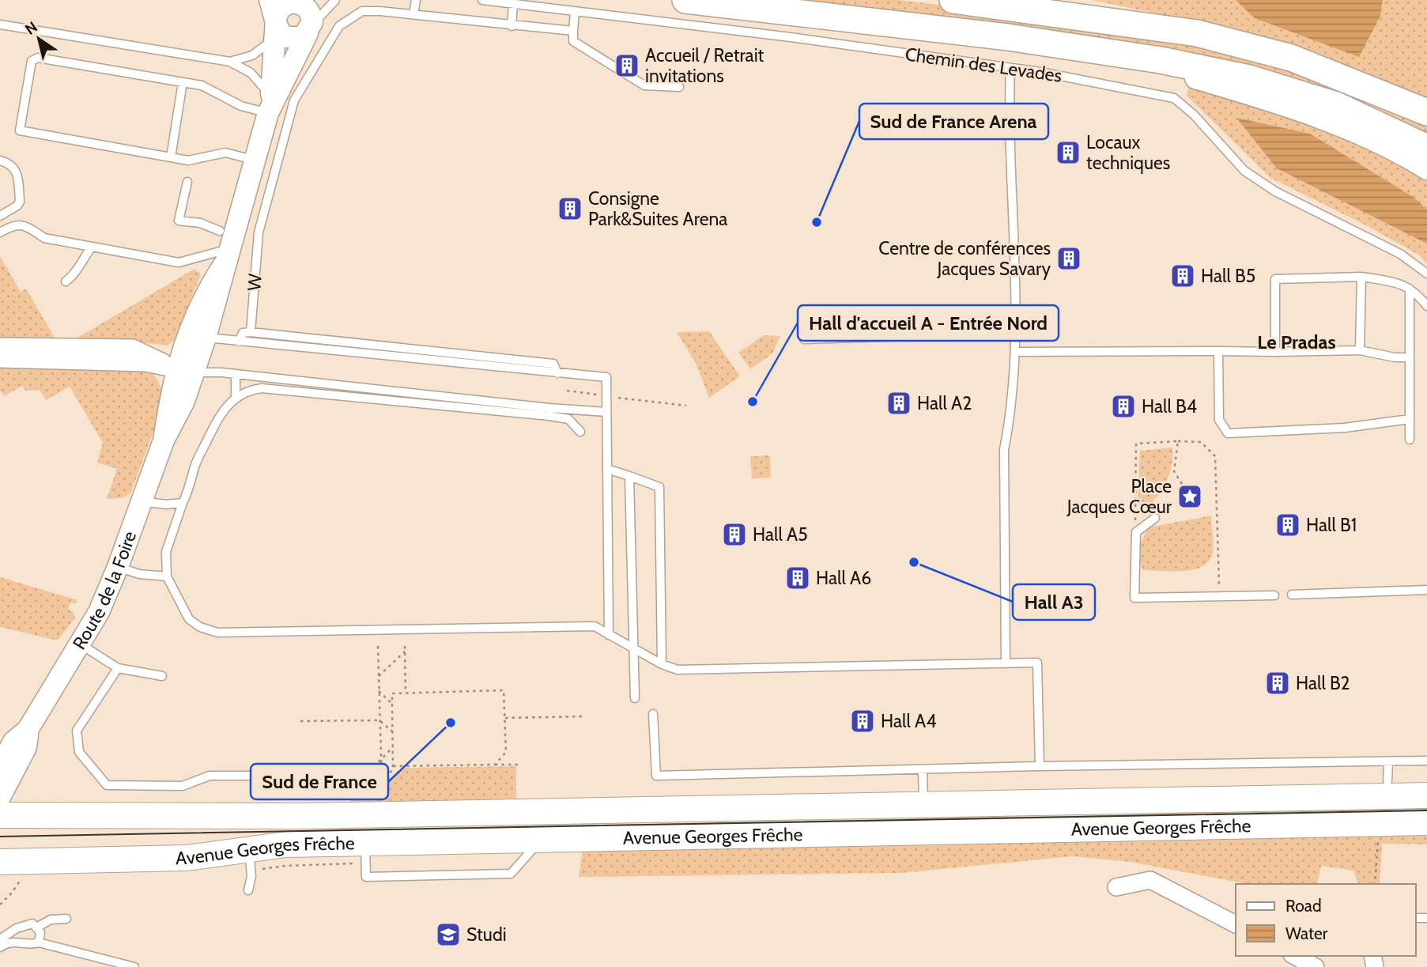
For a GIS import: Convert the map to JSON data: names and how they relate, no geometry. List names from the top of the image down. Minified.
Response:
{"streets":{"main road":["Avenue Georges Frêche"],"street":["Route de la Foire"],"lane":["Chemin des Levades","W"]},"districts":["Le Pradas"],"places":{"building":["Accueil / Retrait invitations","Locaux techniques","Consigne Park&Suites Arena","Centre de conférences Jacques Savary","Hall B5","Hall A2","Hall B4","Hall B1","Hall A5","Hall A6","Hall B2","Hall A4"],"other":["Sud de France Arena","Hall d'accueil A - Entrée Nord","Hall A3","Sud de France"],"place":["Place Jacques Cœur"],"school or university":["Studi"]},"legend":["Road","Water"],"north":"top left"}
